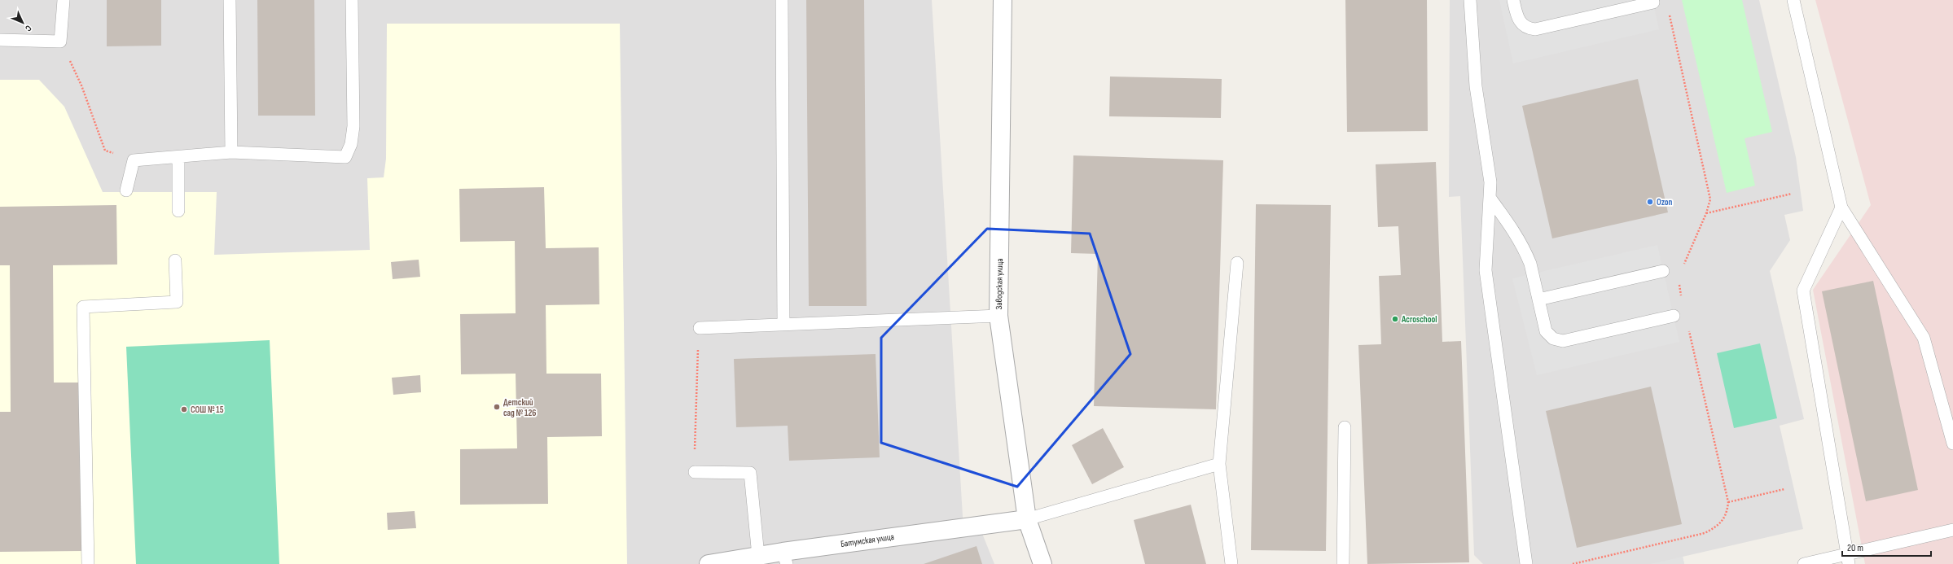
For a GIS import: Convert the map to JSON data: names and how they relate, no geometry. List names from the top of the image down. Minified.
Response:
{"streets":{"street":["Заводская улица","Батумская улица"]},"crossings":[["Заводская улица","Батумская улица"]],"places":["Ozon","Acroschool","Детский сад № 126","СОШ № 15"],"scale_bar":"20 m","north":"bottom right"}
